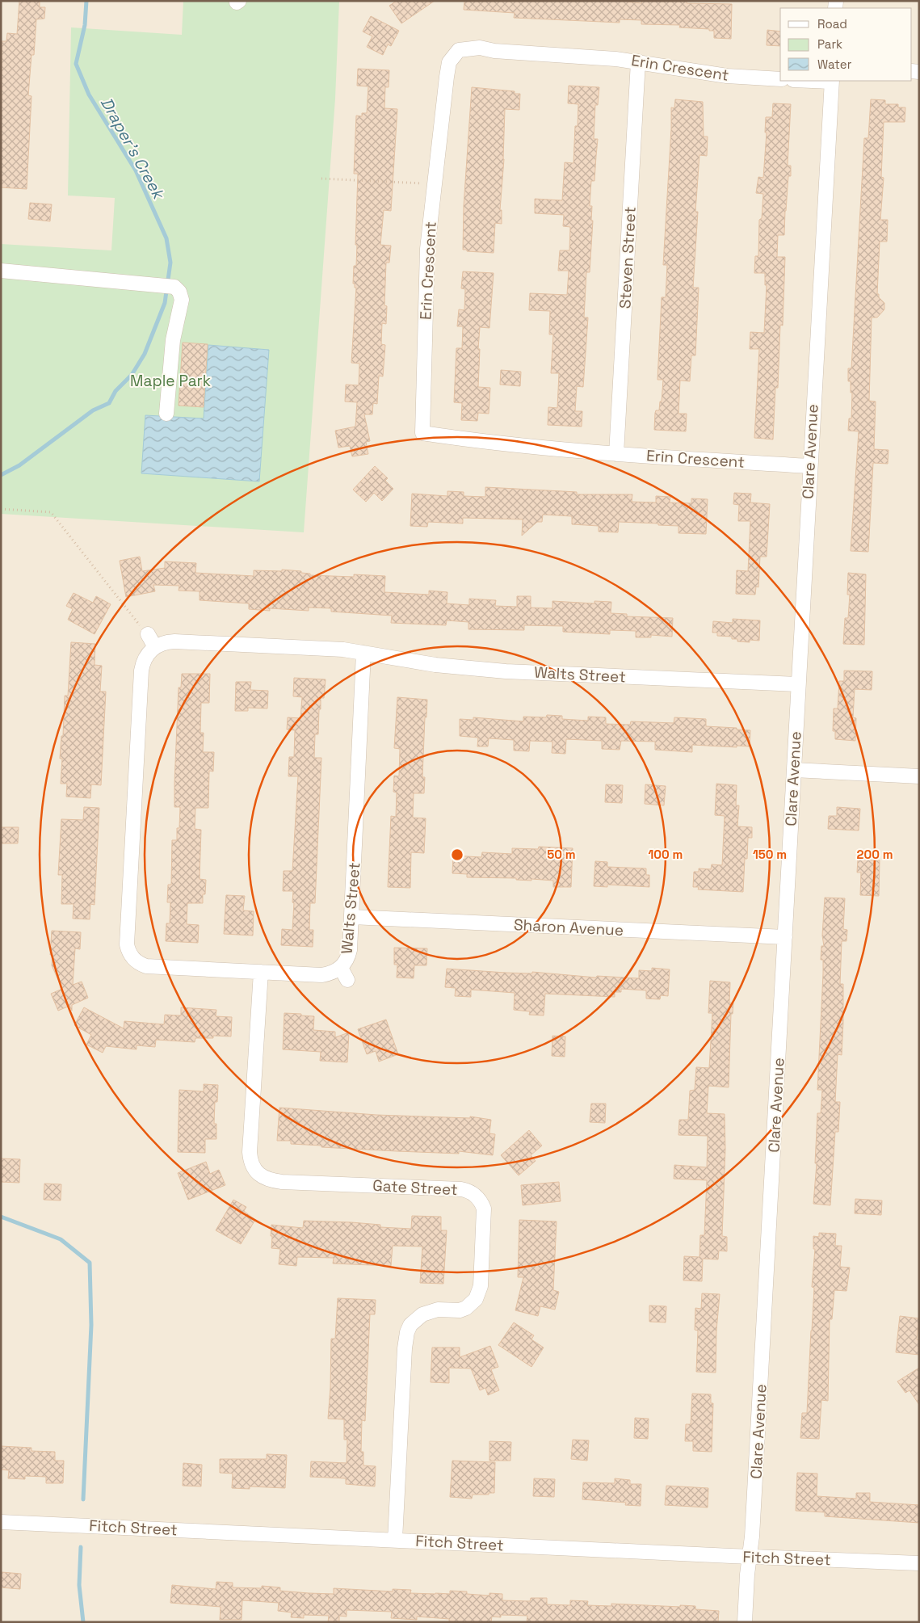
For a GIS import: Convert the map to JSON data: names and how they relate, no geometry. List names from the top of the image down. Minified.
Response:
{"streets":{"street":["Erin Crescent","Steven Street","Clare Avenue","Walts Street","Sharon Avenue","Gate Street","Fitch Street"]},"crossings":[["Erin Crescent","Steven Street"],["Erin Crescent","Clare Avenue"],["Clare Avenue","Walts Street"],["Clare Avenue","Sharon Avenue"],["Clare Avenue","Fitch Street"],["Walts Street","Sharon Avenue"],["Walts Street","Gate Street"],["Gate Street","Fitch Street"]],"water":["Draper's Creek"],"parks":["Maple Park"],"legend":["Road","Park","Water"],"rings":["50 m","100 m","150 m","200 m"]}
